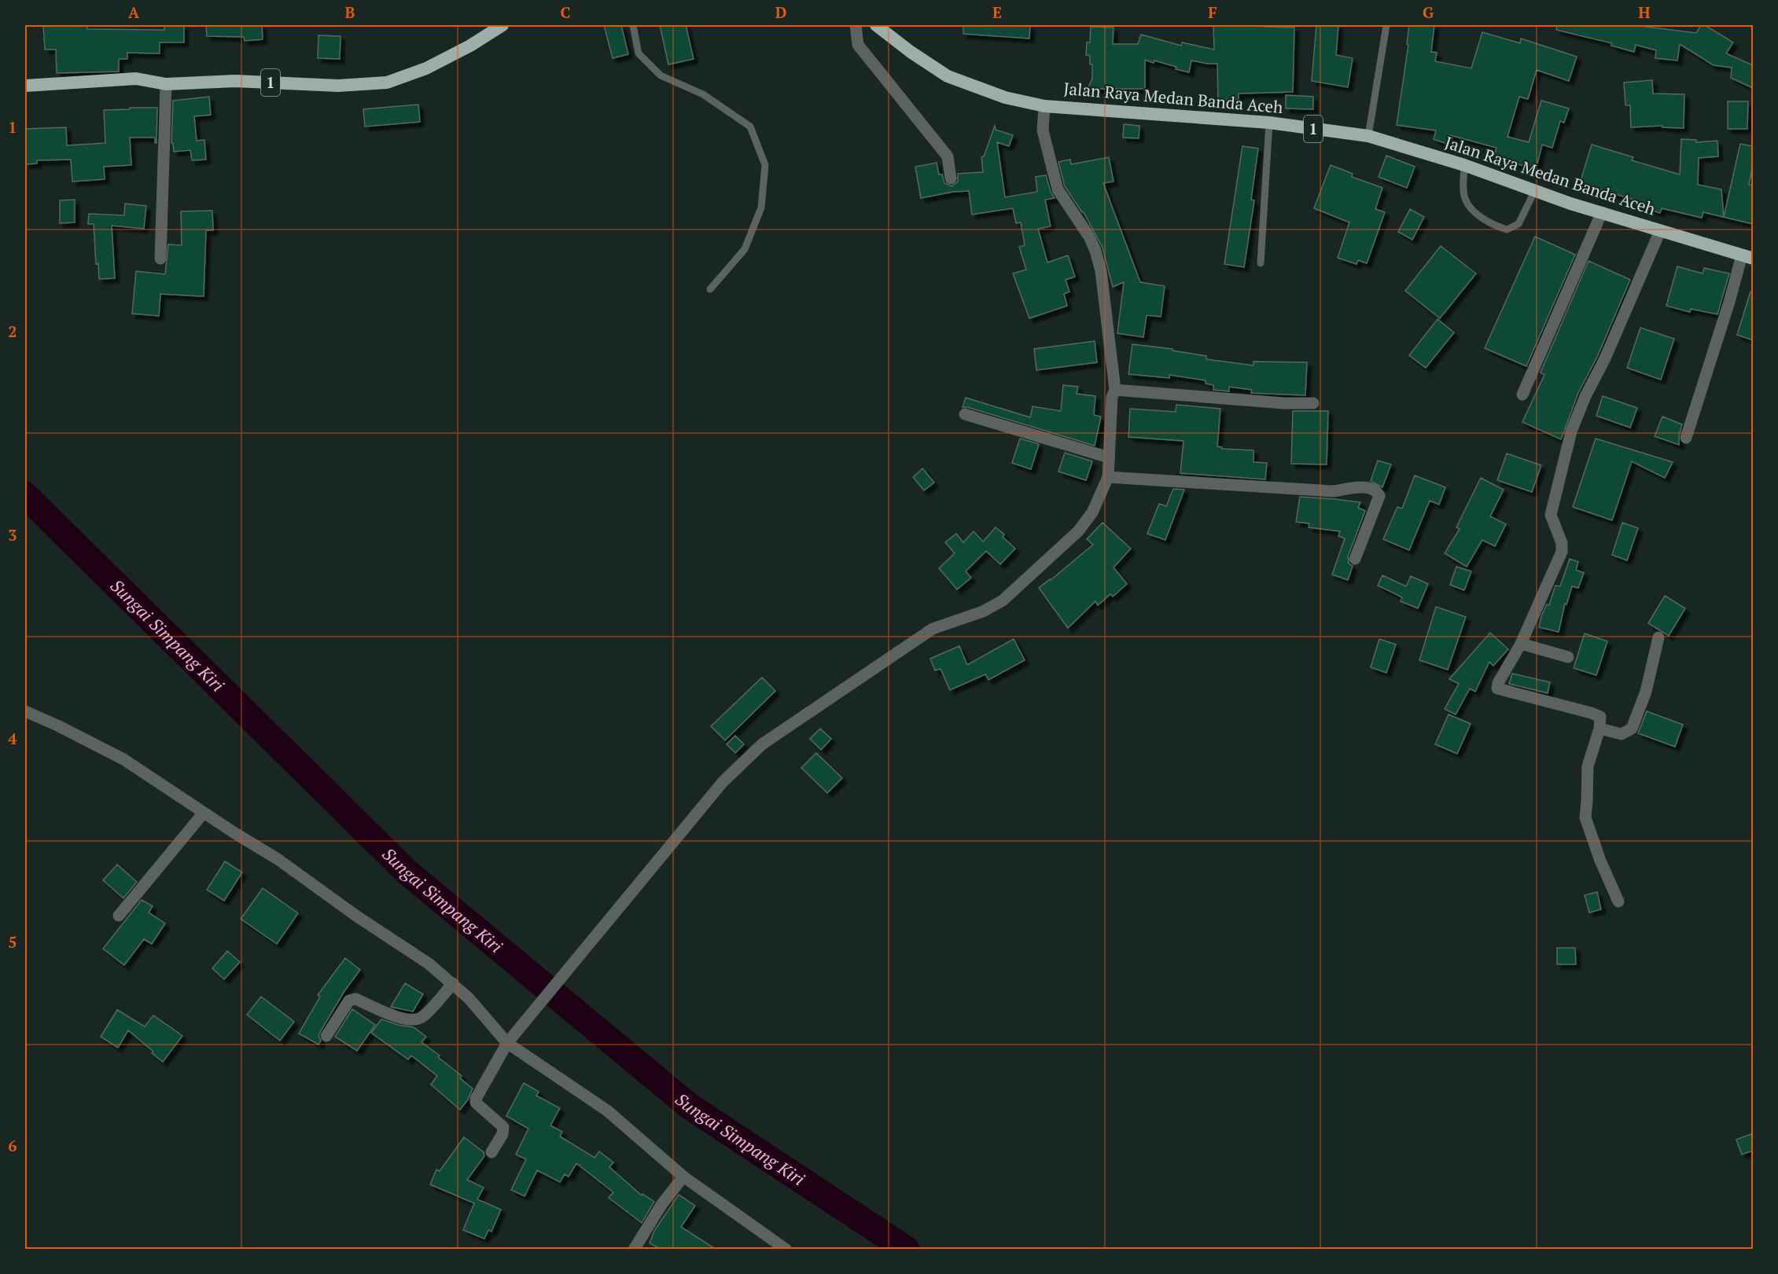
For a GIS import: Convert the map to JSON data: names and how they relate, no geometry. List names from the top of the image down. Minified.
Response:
{"streets":{"highway":["1","Jalan Raya Medan Banda Aceh"]},"water":["Sungai Simpang Kiri"],"grid":{"columns":["A","B","C","D","E","F","G","H"],"rows":["1","2","3","4","5","6"]}}
